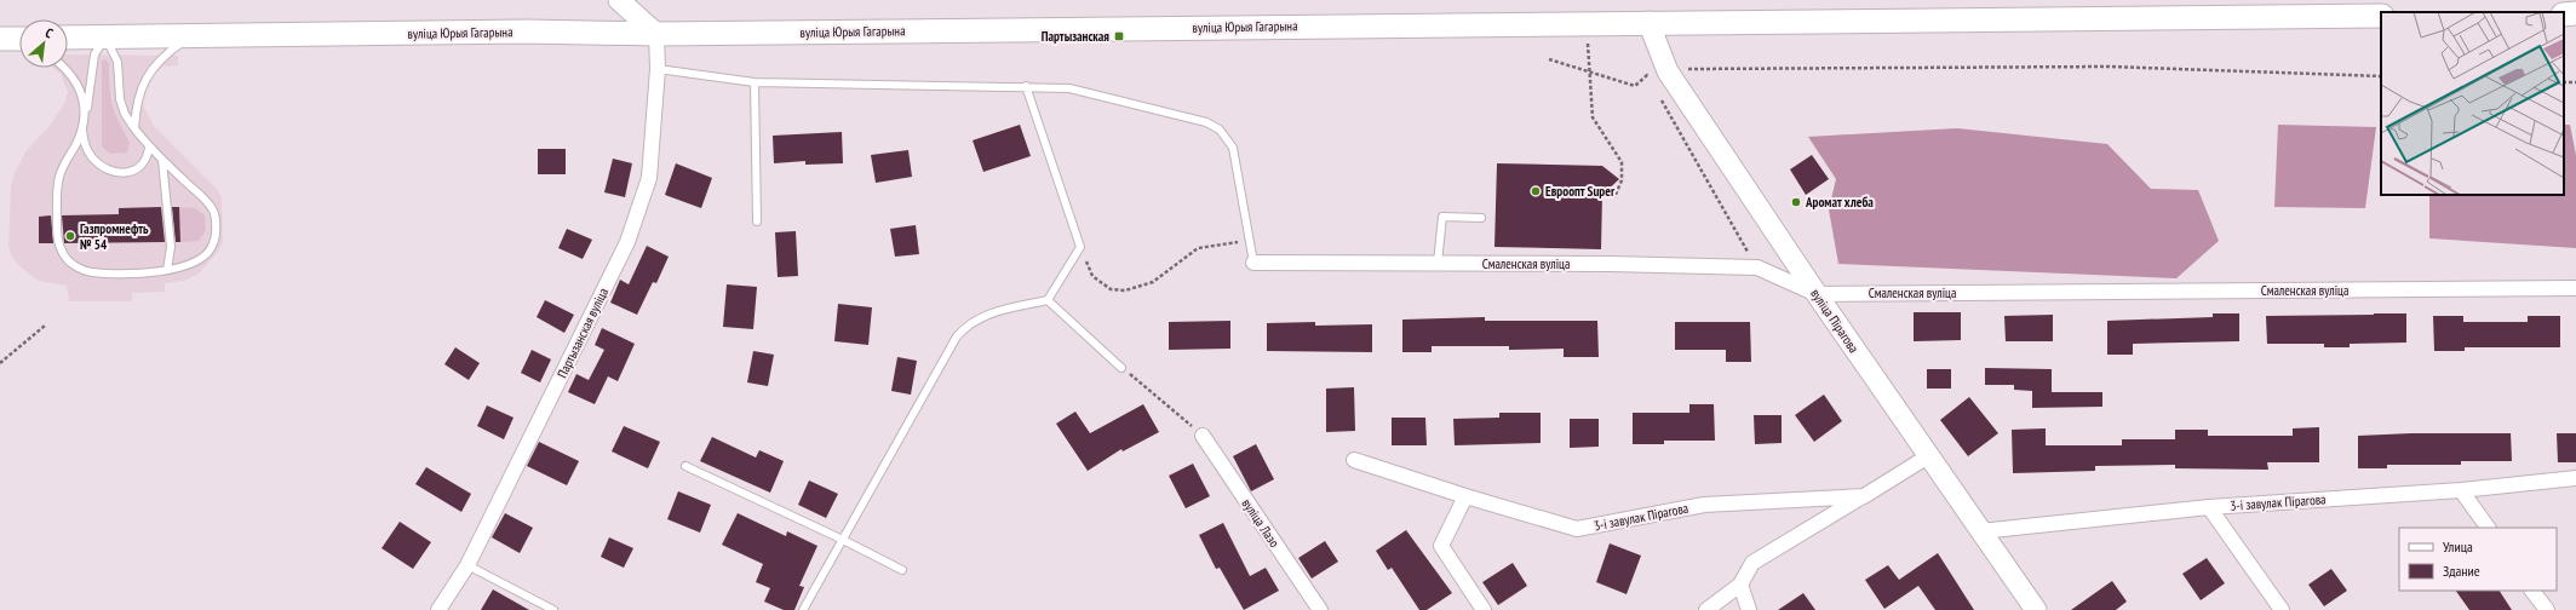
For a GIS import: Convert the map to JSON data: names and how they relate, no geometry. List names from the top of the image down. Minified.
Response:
{"streets":{"main road":["вуліца Юрыя Гагарына","вуліца Пірагова"],"street":["Смаленская вуліца","Партызанская вуліца","3-і завулак Пірагова","вуліца Лазо"]},"crossings":[["вуліца Юрыя Гагарына","вуліца Пірагова"],["вуліца Юрыя Гагарына","Партызанская вуліца"],["Смаленская вуліца","вуліца Пірагова"],["вуліца Пірагова","3-і завулак Пірагова"]],"places":{"transit":["Партызанская"],"other":["Евроопт Super","Аромат хлеба","Газпромнефть № 54"]},"legend":["Улица","Здание"],"north":"top right"}
